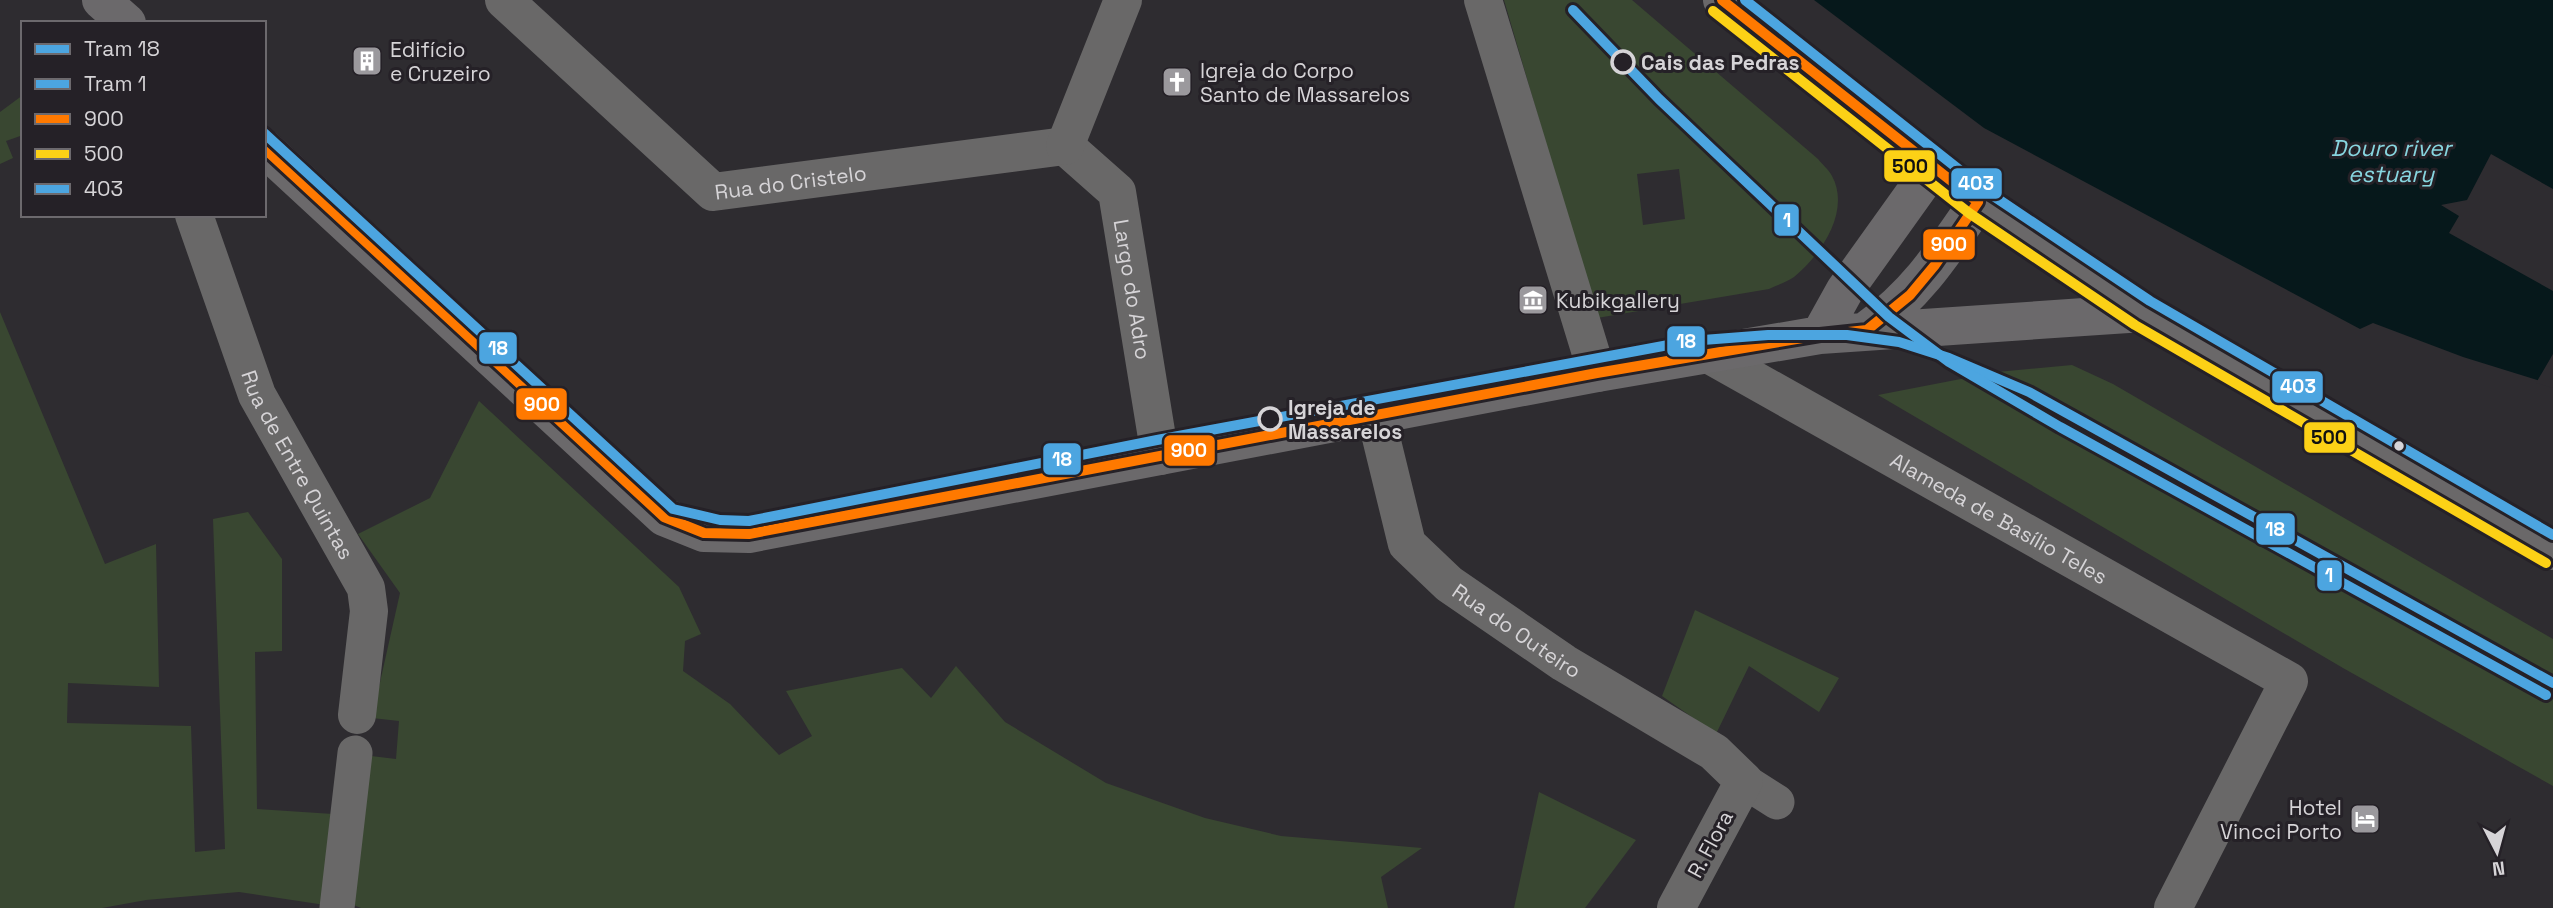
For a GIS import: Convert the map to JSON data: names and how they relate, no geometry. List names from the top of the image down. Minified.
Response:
{"streets":{"street":["Rua do Cristelo","Largo do Adro","Rua de Entre Quintas","Alameda de Basílio Teles","Rua do Outeiro","R. Flora"]},"crossings":[["Rua do Cristelo","Largo do Adro"],["Rua do Outeiro","R. Flora"]],"water":["Douro river estuary"],"places":{"building":["Edifício e Cruzeiro"],"other":["Cais das Pedras","Igreja de Massarelos"],"church":["Igreja do Corpo Santo de Massarelos"],"museum":["Kubikgallery"],"hotel":["Hotel Vincci Porto"]},"lines":["transit line 900","transit line 403","tram line 1","transit line 500","tram line 18"],"legend":["Tram 18","Tram 1","900","500","403"],"north":"bottom"}
